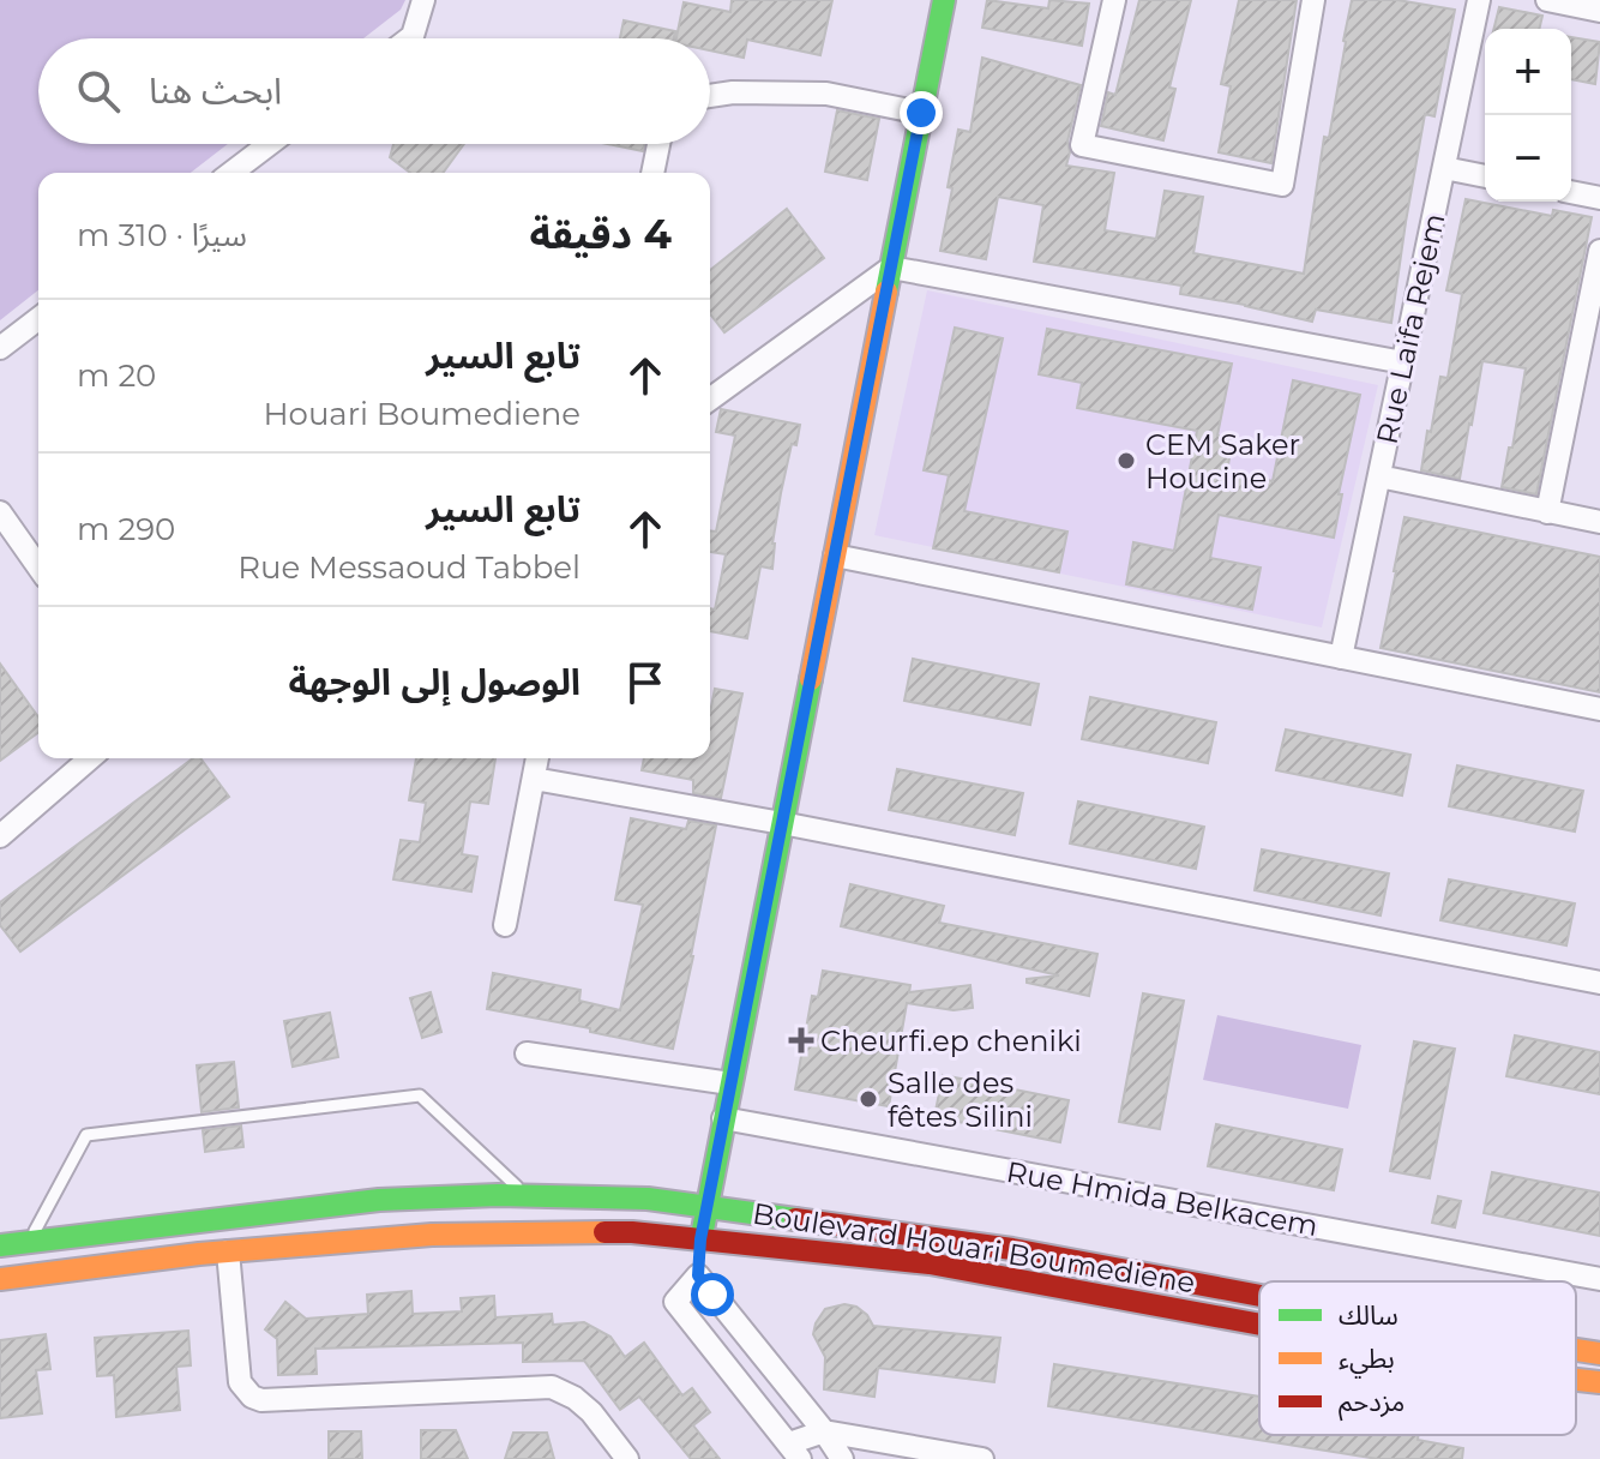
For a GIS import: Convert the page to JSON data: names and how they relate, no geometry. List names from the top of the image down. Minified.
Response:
{"streets":{"main road":["Boulevard Houari Boumediene"],"street":["Rue Laifa Rejem","Rue Hmida Belkacem"]},"places":{"other":["CEM Saker Houcine","Salle des fêtes Silini"],"health":["Cheurfi.ep cheniki"]},"legend":["سالك","بطيء","مزدحم"],"page":{"map_buttons":["+","−"],"search":"ابحث هنا","heading":["4 دقيقة","سيرًا · 310 m"],"list":[["تابع السير","Houari Boumediene","20 m"],["تابع السير","Rue Messaoud Tabbel","290 m"],"الوصول إلى الوجهة"]}}
